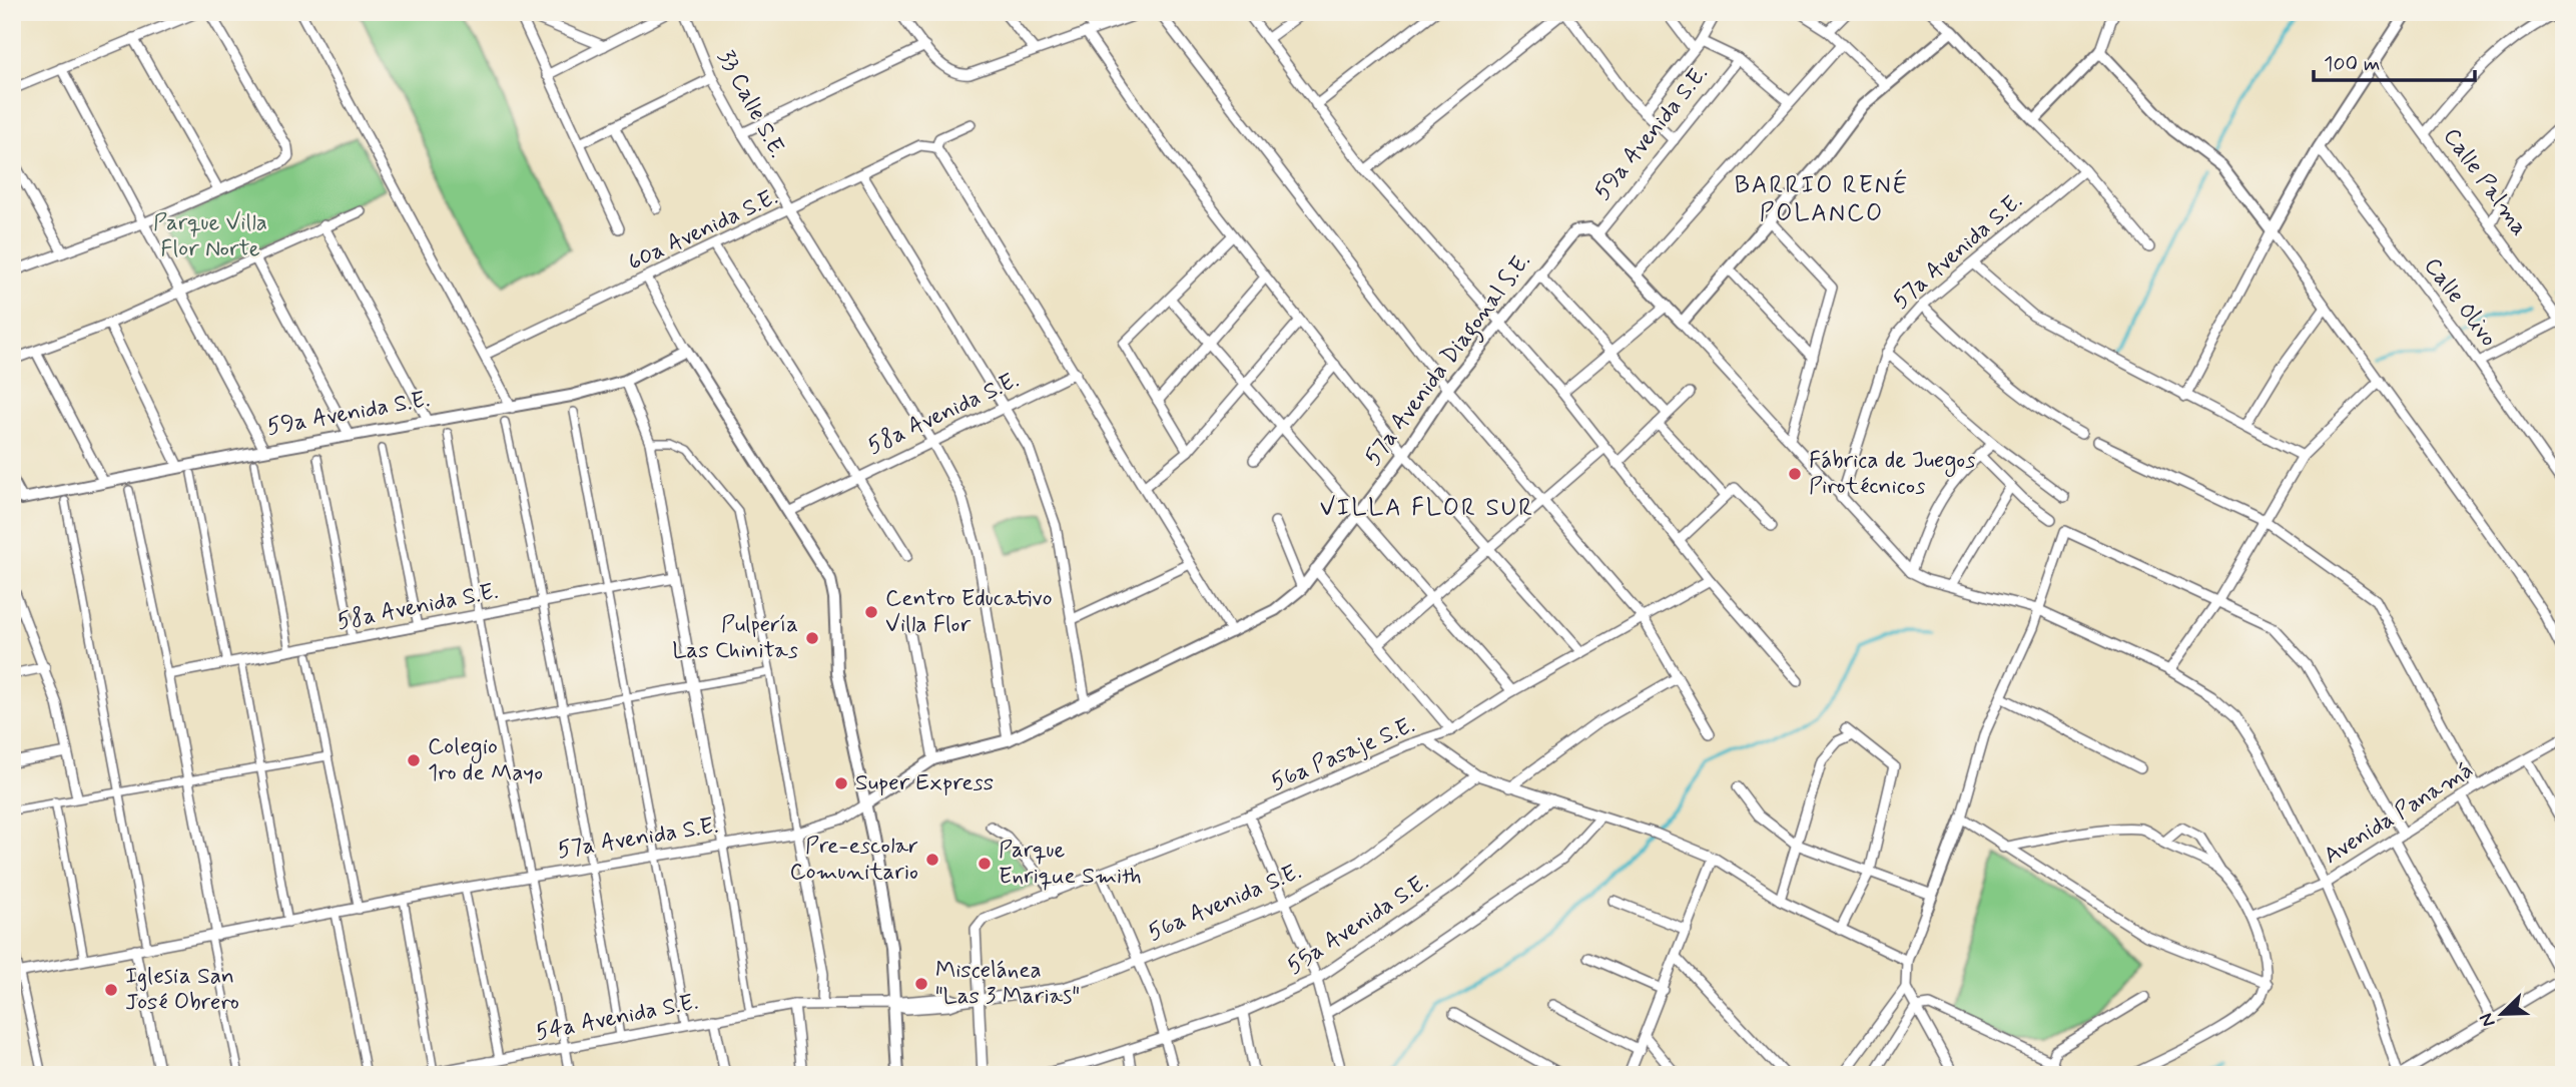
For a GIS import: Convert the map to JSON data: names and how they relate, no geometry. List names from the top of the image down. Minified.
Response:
{"streets":{"street":["33 Calle S.E.","59a Avenida S.E.","Calle Palma","60a Avenida S.E.","57a Avenida S.E.","Calle Olivo","57a Avenida Diagonal S.E.","58a Avenida S.E.","56a Pasaje S.E.","Avenida Panamá","56a Avenida S.E.","55a Avenida S.E.","54a Avenida S.E."]},"crossings":[["33 Calle S.E.","60a Avenida S.E."],["33 Calle S.E.","57a Avenida S.E."],["33 Calle S.E.","58a Avenida S.E."],["59a Avenida S.E.","57a Avenida Diagonal S.E."],["57a Avenida S.E.","57a Avenida Diagonal S.E."],["56a Pasaje S.E.","56a Avenida S.E."],["56a Avenida S.E.","54a Avenida S.E."]],"districts":["BARRIO RENÉ POLANCO","VILLA FLOR SUR"],"parks":["Parque Villa Flor Norte"],"places":["Fábrica de Juegos Pirotécnicos","Centro Educativo Villa Flor","Pulpería Las Chinitas","Colegio 1ro de Mayo","Super Express","Pre-escolar Comunitario","Parque Enrique Smith","Miscelánea \"Las 3 Marias\"","Iglesia San José Obrero"],"scale_bar":"100 m","north":"bottom left"}
